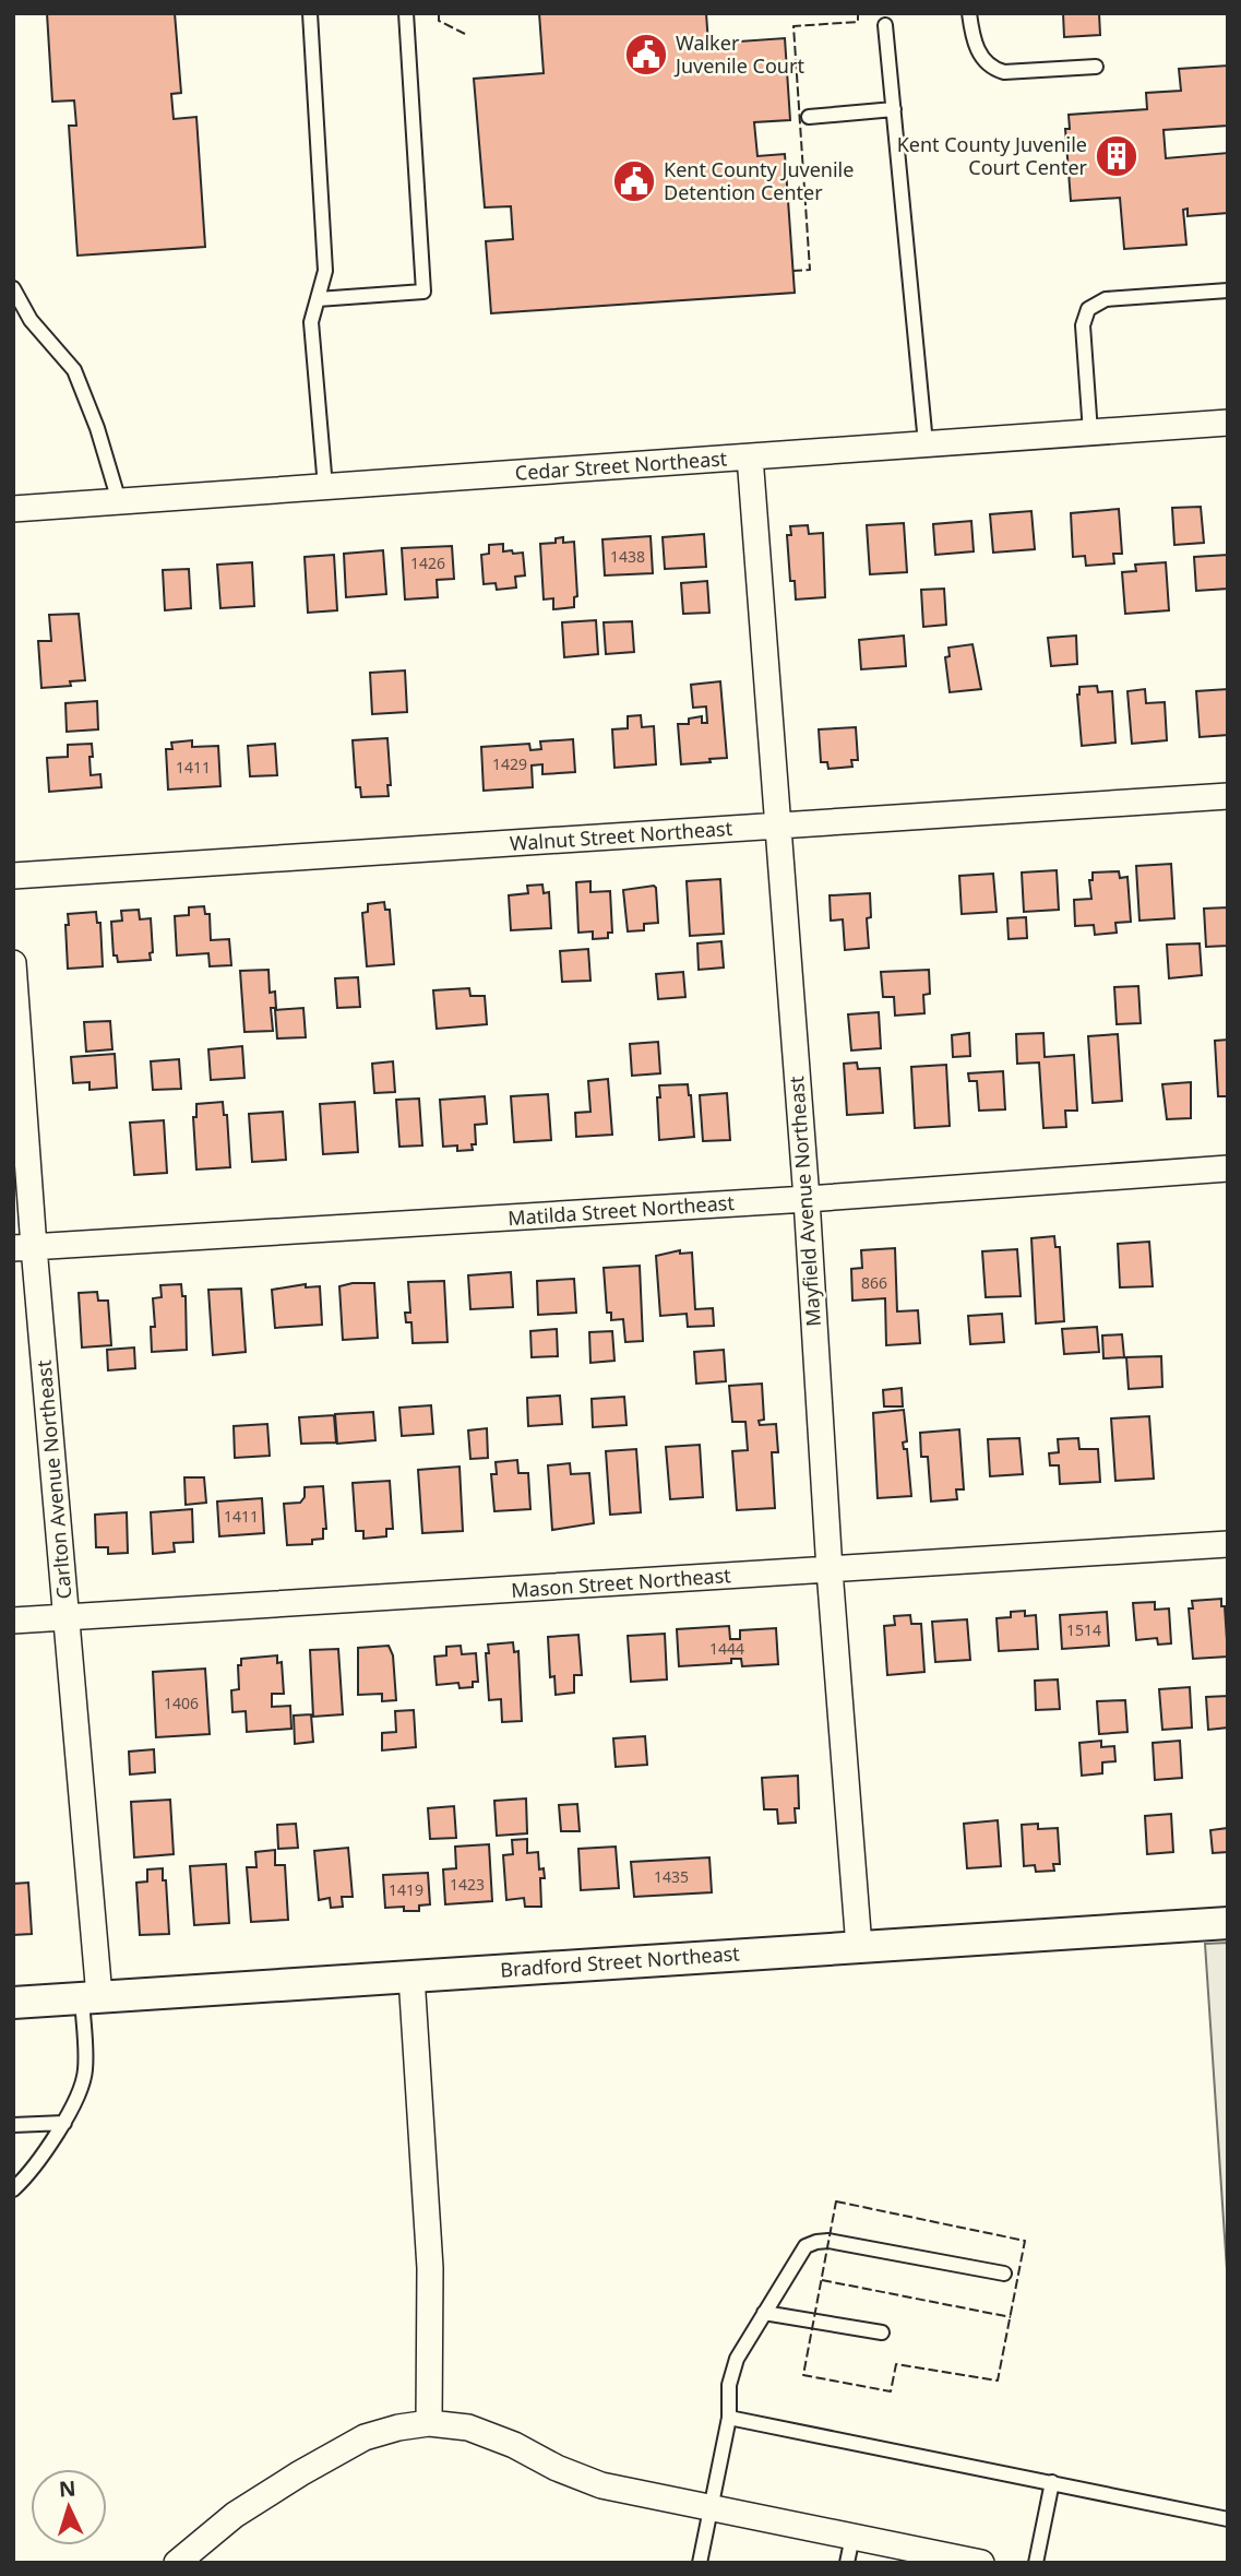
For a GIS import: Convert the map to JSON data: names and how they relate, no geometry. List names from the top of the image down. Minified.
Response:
{"streets":{"street":["Cedar Street Northeast","Walnut Street Northeast","Mayfield Avenue Northeast","Matilda Street Northeast","Carlton Avenue Northeast","Mason Street Northeast","Bradford Street Northeast"]},"crossings":[["Cedar Street Northeast","Mayfield Avenue Northeast"],["Walnut Street Northeast","Mayfield Avenue Northeast"],["Mayfield Avenue Northeast","Matilda Street Northeast"],["Mayfield Avenue Northeast","Mason Street Northeast"],["Mayfield Avenue Northeast","Bradford Street Northeast"],["Matilda Street Northeast","Carlton Avenue Northeast"],["Carlton Avenue Northeast","Mason Street Northeast"],["Carlton Avenue Northeast","Bradford Street Northeast"]],"places":{"public building":["Walker Juvenile Court","Kent County Juvenile Detention Center"],"building":["Kent County Juvenile Court Center"]},"house_numbers":["1438","1426","1429","1411","866","1411","1514","1444","1406","1435","1423","1419"],"north":"top"}
